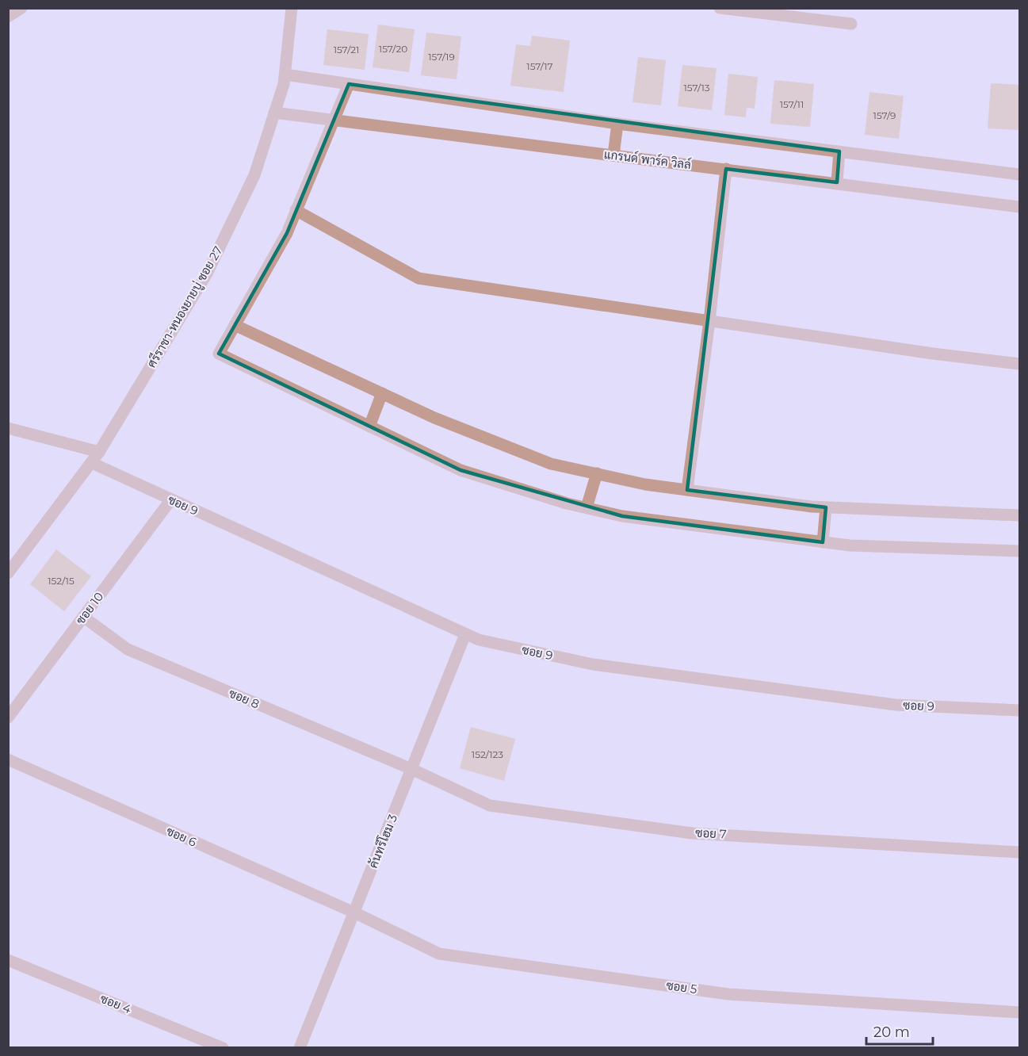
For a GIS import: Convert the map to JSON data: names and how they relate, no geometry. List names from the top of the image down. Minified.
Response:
{"streets":{"street":["แกรนด์ พาร์ค วิลล์","ศรีราชา-หนองยายบู่ ซอย 27","ซอย 9","ซอย 10","ซอย 8","ซอย 7","ซอย 6","คันทรีโฮม 3","ซอย 5","ซอย 4"]},"crossings":[["แกรนด์ พาร์ค วิลล์","ศรีราชา-หนองยายบู่ ซอย 27"],["ศรีราชา-หนองยายบู่ ซอย 27","ซอย 9"],["ซอย 9","ซอย 10"],["ซอย 9","คันทรีโฮม 3"],["ซอย 10","ซอย 8"],["ซอย 8","ซอย 7"],["ซอย 8","คันทรีโฮม 3"],["ซอย 7","คันทรีโฮม 3"],["ซอย 6","คันทรีโฮม 3"],["ซอย 6","ซอย 5"],["คันทรีโฮม 3","ซอย 5"]],"house_numbers":["157/20","157/21","157/19","157/17","157/13","157/11","157/9","152/15","152/123"],"scale_bar":"20 m"}
